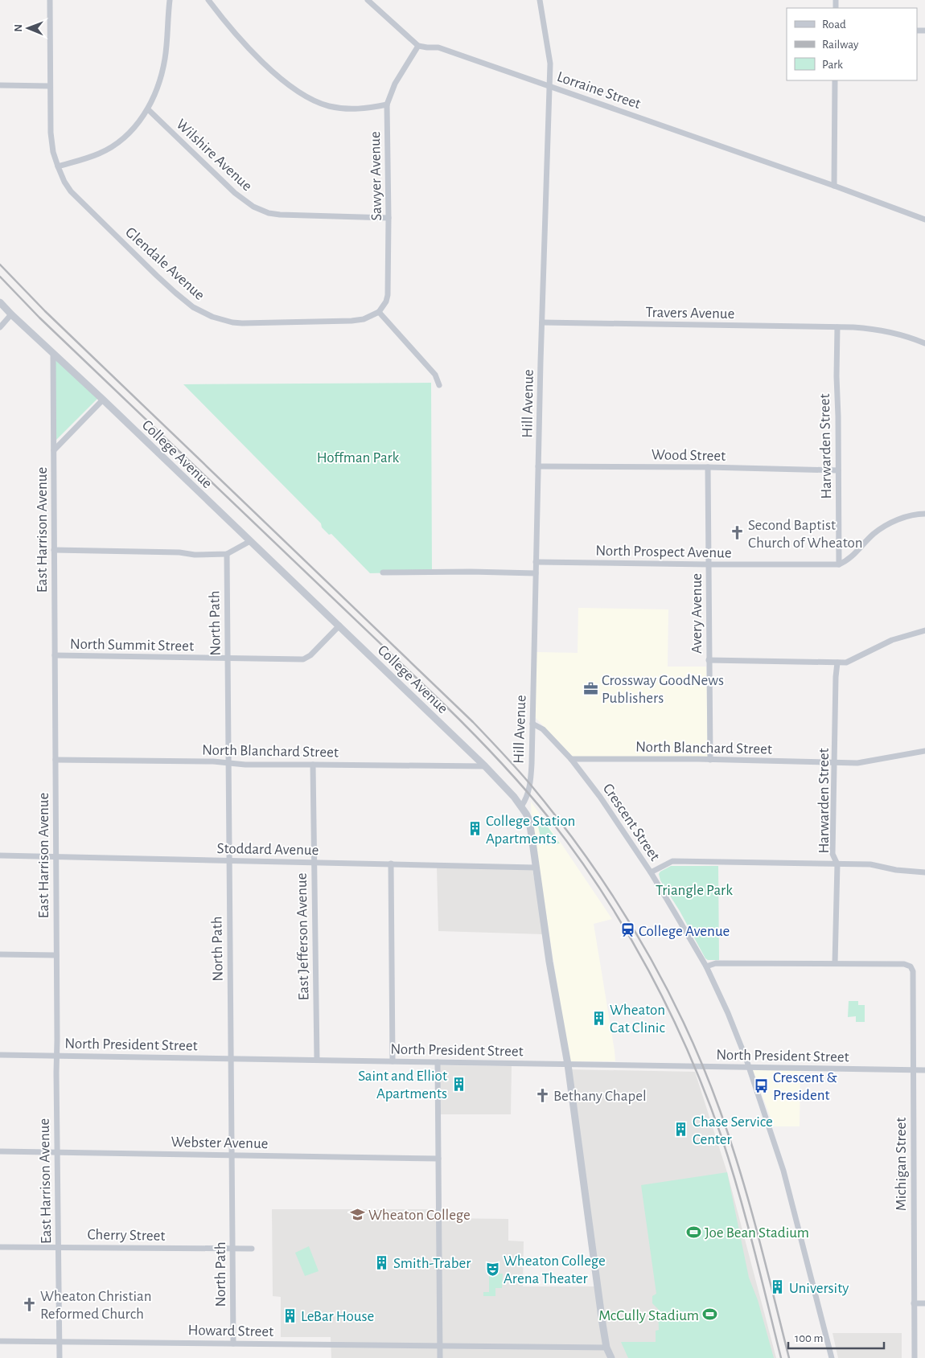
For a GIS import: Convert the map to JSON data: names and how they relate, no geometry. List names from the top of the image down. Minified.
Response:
{"streets":{"street":["Lorraine Street","Wilshire Avenue","Sawyer Avenue","Glendale Avenue","Travers Avenue","Hill Avenue","Harwarden Street","College Avenue","Wood Street","East Harrison Avenue","North Prospect Avenue","Avery Avenue","North Path","North Summit Street","North Blanchard Street","Crescent Street","Stoddard Avenue","East Jefferson Avenue","North President Street","Webster Avenue","Michigan Street","Cherry Street","Howard Street"]},"crossings":[["Lorraine Street","Sawyer Avenue"],["Lorraine Street","Hill Avenue"],["Wilshire Avenue","Sawyer Avenue"],["Sawyer Avenue","Glendale Avenue"],["Travers Avenue","Hill Avenue"],["Travers Avenue","Harwarden Street"],["Hill Avenue","College Avenue"],["Hill Avenue","Wood Street"],["Hill Avenue","North Prospect Avenue"],["Hill Avenue","Crescent Street"],["Harwarden Street","Wood Street"],["Harwarden Street","North Prospect Avenue"],["Harwarden Street","North Blanchard Street"],["Harwarden Street","Michigan Street"],["College Avenue","East Harrison Avenue"],["College Avenue","North Summit Street"],["College Avenue","North Blanchard Street"],["College Avenue","Stoddard Avenue"],["College Avenue","North President Street"],["College Avenue","Howard Street"],["Wood Street","Avery Avenue"],["East Harrison Avenue","North Summit Street"],["East Harrison Avenue","North Blanchard Street"],["East Harrison Avenue","Stoddard Avenue"],["East Harrison Avenue","North President Street"],["East Harrison Avenue","Webster Avenue"],["East Harrison Avenue","Cherry Street"],["East Harrison Avenue","Howard Street"],["North Prospect Avenue","Avery Avenue"],["Avery Avenue","North Blanchard Street"],["North Path","North Summit Street"],["North Path","North Blanchard Street"],["North Path","Stoddard Avenue"],["North Path","North President Street"],["North Path","Webster Avenue"],["North Path","Cherry Street"],["North Path","Howard Street"],["North Blanchard Street","Crescent Street"],["North Blanchard Street","East Jefferson Avenue"],["Crescent Street","North President Street"],["Stoddard Avenue","East Jefferson Avenue"],["East Jefferson Avenue","North President Street"],["North President Street","Michigan Street"]],"parks":["Hoffman Park","Triangle Park"],"places":{"church":["Second Baptist Church of Wheaton","Bethany Chapel","Wheaton Christian Reformed Church"],"office":["Crossway GoodNews Publishers"],"building":["College Station Apartments","Wheaton Cat Clinic","Saint and Elliot Apartments","Chase Service Center","Smith-Traber","University","LeBar House"],"station":["College Avenue"],"bus stop":["Crescent & President"],"school or university":["Wheaton College"],"sports":["Joe Bean Stadium","McCully Stadium"],"theatre":["Wheaton College Arena Theater"]},"legend":["Road","Railway","Park"],"scale_bar":"100 m","north":"left"}
